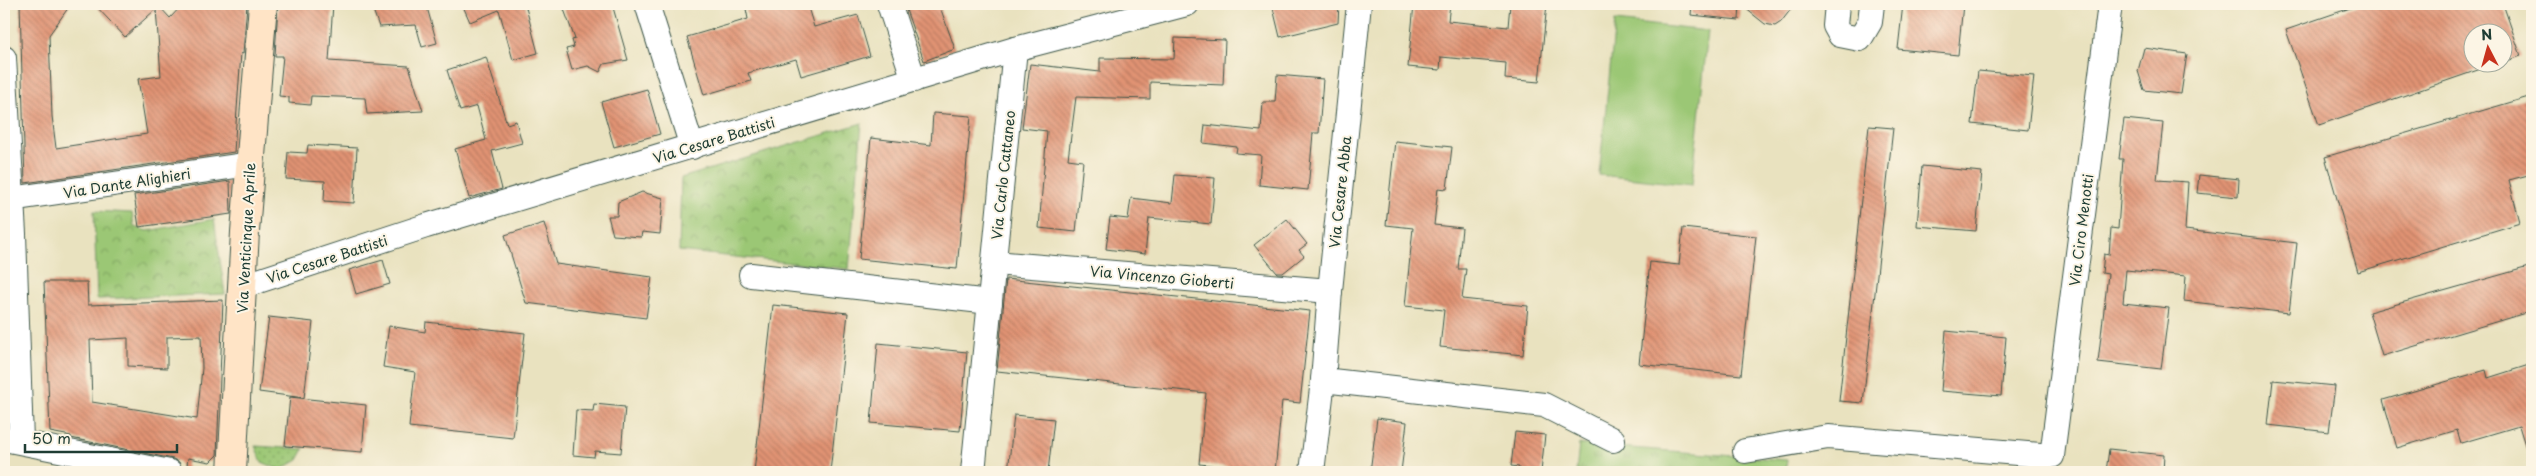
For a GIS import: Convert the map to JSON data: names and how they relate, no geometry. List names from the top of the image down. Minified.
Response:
{"streets":{"main road":["Via Venticinque Aprile"],"street":["Via Cesare Battisti","Via Carlo Cattaneo","Via Dante Alighieri","Via Cesare Abba","Via Ciro Menotti","Via Vincenzo Gioberti"]},"crossings":[["Via Cesare Battisti","Via Carlo Cattaneo"],["Via Cesare Battisti","Via Venticinque Aprile"],["Via Carlo Cattaneo","Via Vincenzo Gioberti"],["Via Dante Alighieri","Via Venticinque Aprile"],["Via Cesare Abba","Via Vincenzo Gioberti"]],"scale_bar":"50 m","north":"top"}
